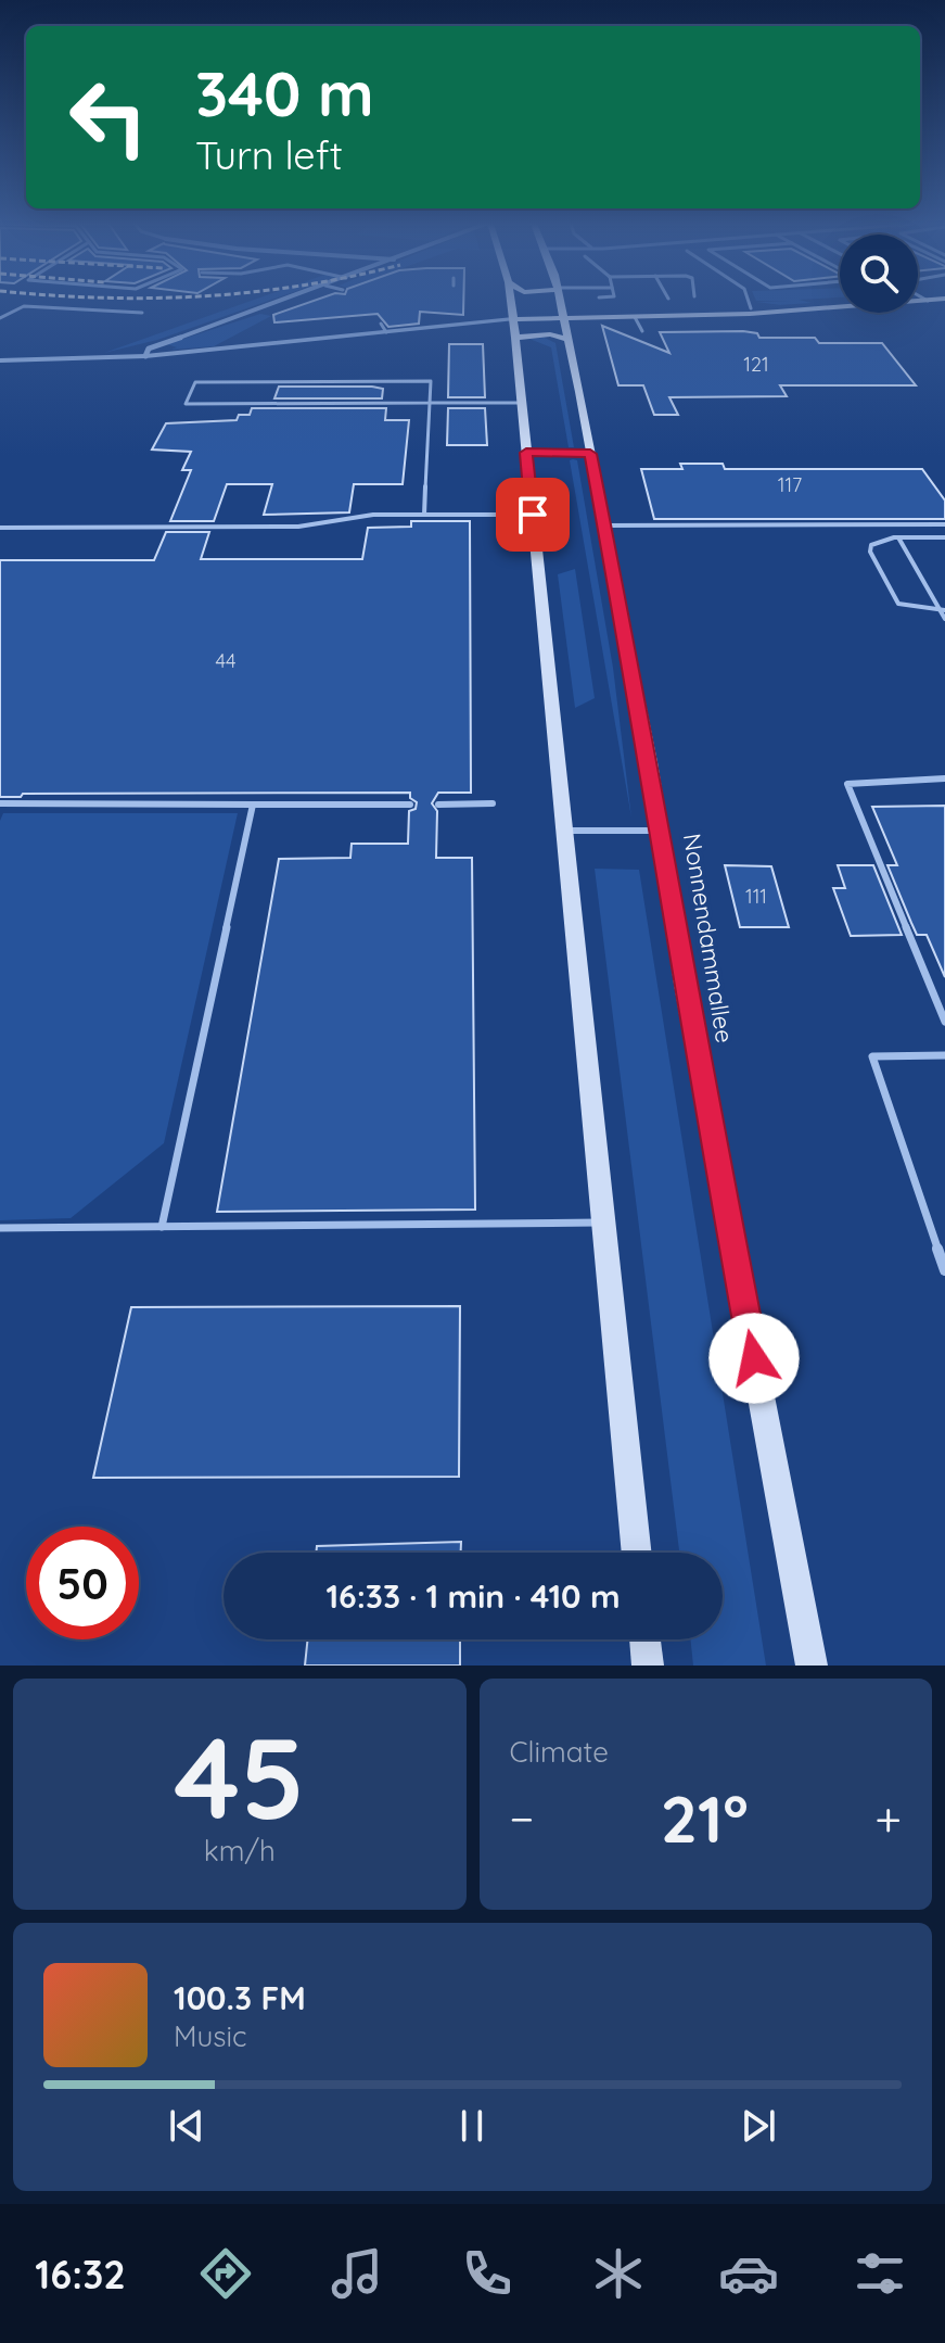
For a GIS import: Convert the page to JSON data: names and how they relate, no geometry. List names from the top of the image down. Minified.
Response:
{"streets":{"main road":["Nonnendammallee"]},"house_numbers":["121","117","44","111"],"page":{"turn":["340 m","Turn left"],"limit":"50","trip":"16:33 · 1 min · 410 m","tile":[["45","km/h"],"Climate"],"heat":["−","21°","+"],"song":["100.3 FM","Music"],"tabs":"16:32"}}
